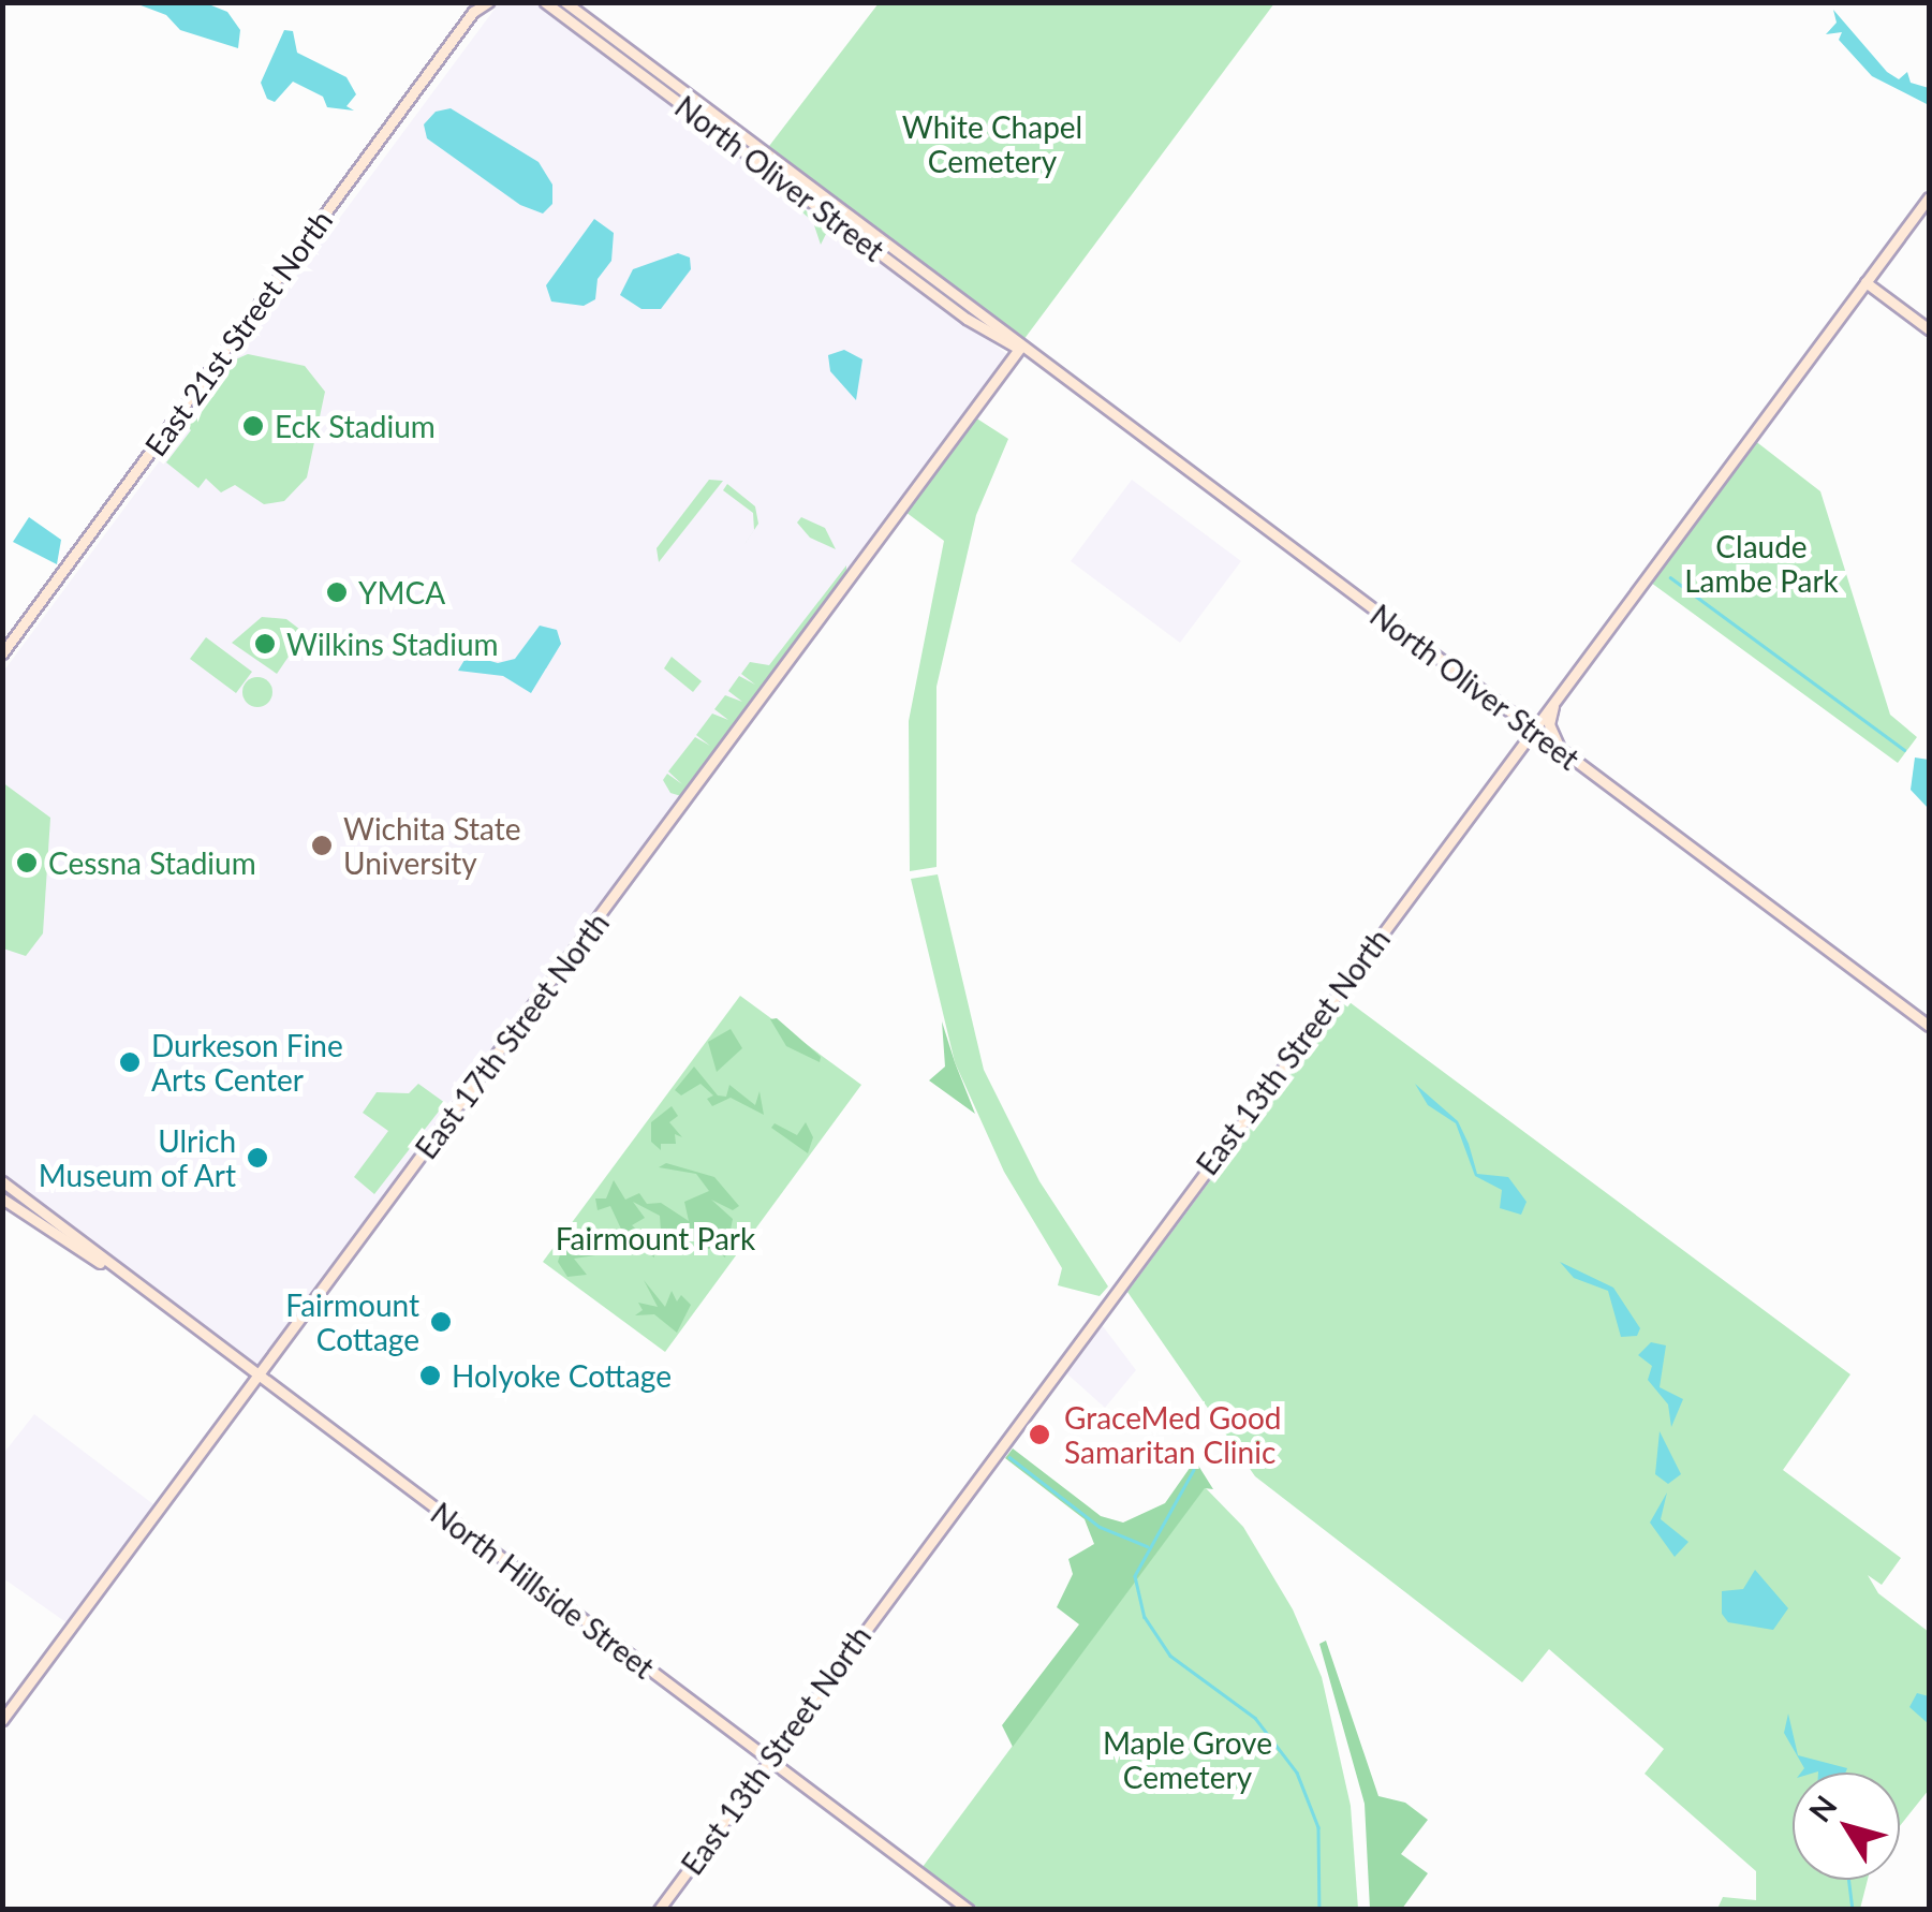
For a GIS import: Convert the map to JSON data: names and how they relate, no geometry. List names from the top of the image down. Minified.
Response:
{"streets":{"main road":["North Oliver Street","East 21st Street North","East 17th Street North","East 13th Street North","North Hillside Street"]},"crossings":[["North Oliver Street","East 17th Street North"],["North Oliver Street","East 13th Street North"],["East 17th Street North","North Hillside Street"],["East 13th Street North","North Hillside Street"]],"parks":["White Chapel Cemetery","Claude Lambe Park","Fairmount Park","Maple Grove Cemetery"],"places":["Eck Stadium","YMCA","Wilkins Stadium","Wichita State University","Cessna Stadium","Durkeson Fine Arts Center","Ulrich Museum of Art","Fairmount Cottage","Holyoke Cottage","GraceMed Good Samaritan Clinic"],"north":"top left"}
